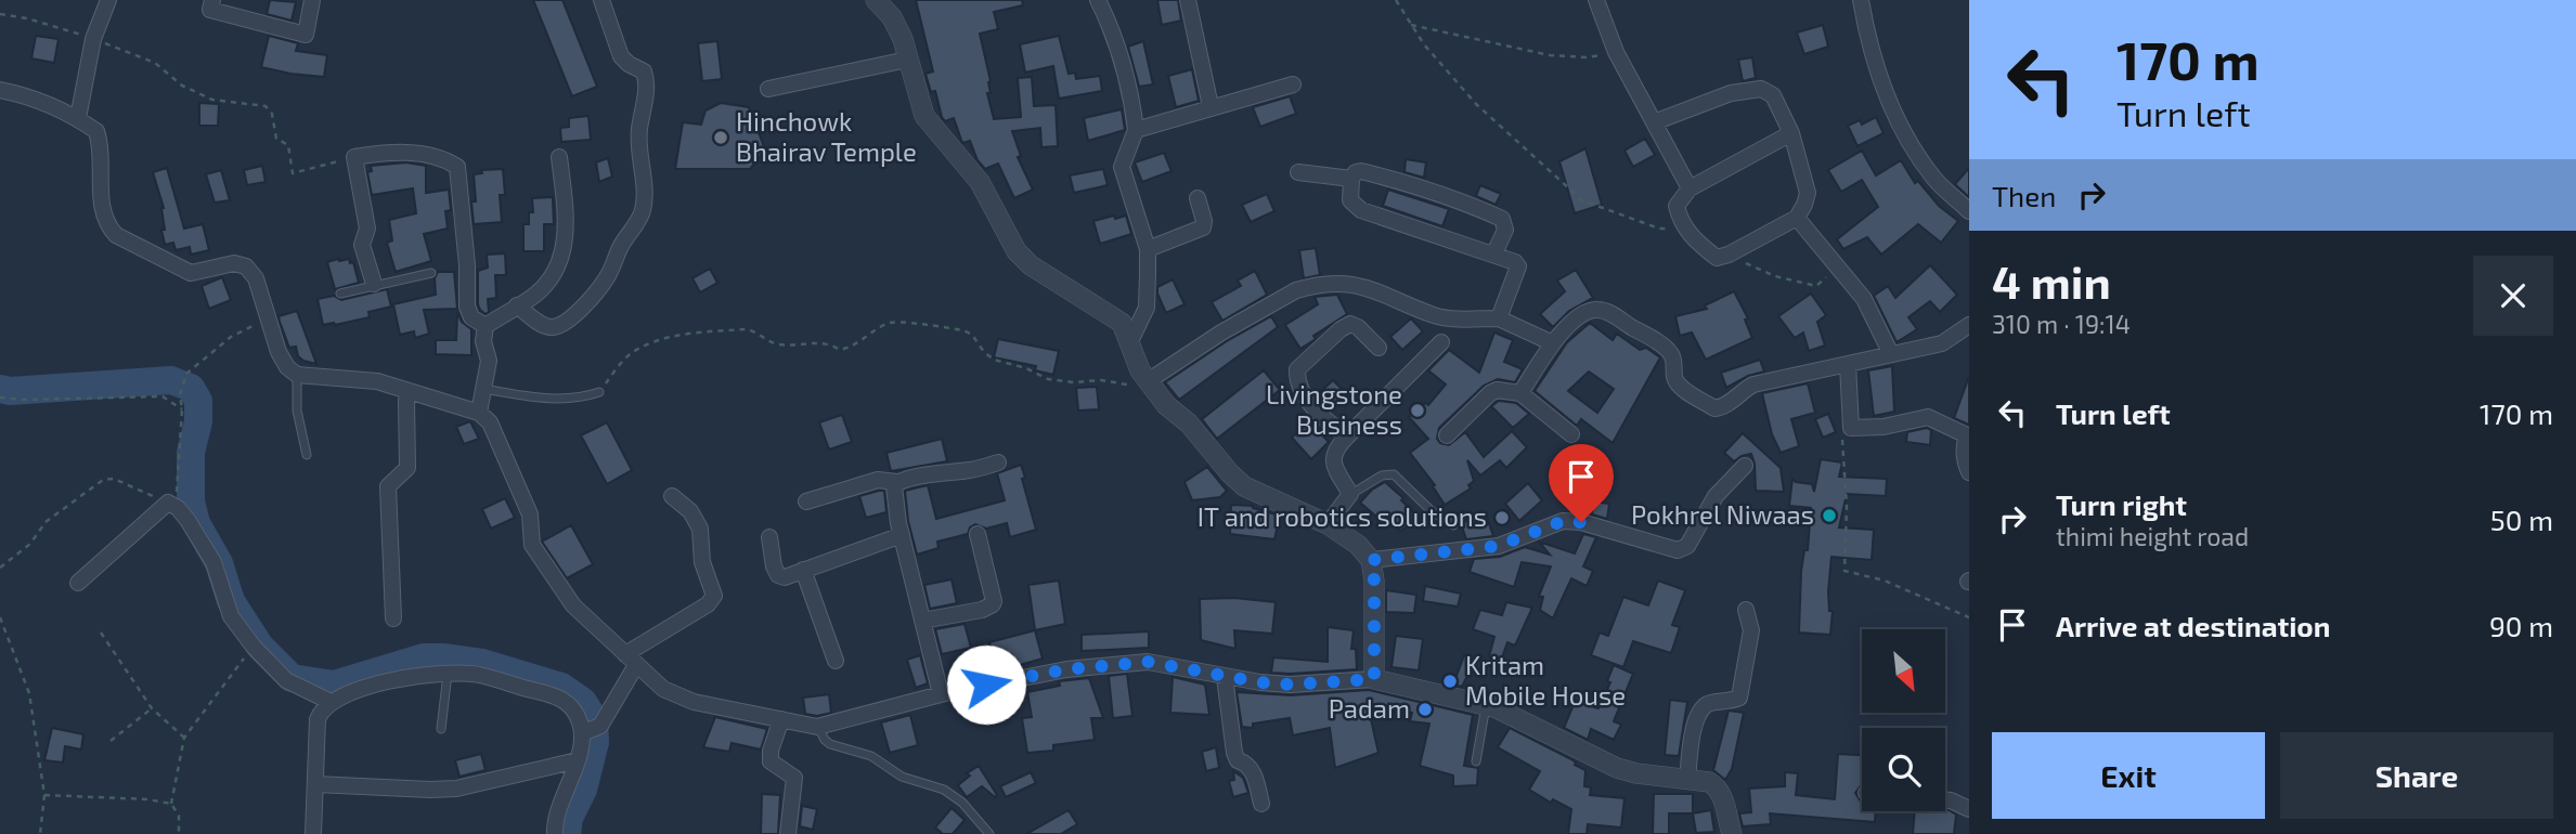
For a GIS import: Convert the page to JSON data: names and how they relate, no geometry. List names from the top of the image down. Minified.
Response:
{"places":["Hinchowk Bhairav Temple","Livingstone Business","Pokhrel Niwaas","IT and robotics solutions","Kritam Mobile House","Padam"],"north":"bottom right","page":{"turn":["170 m","Turn left"],"then":"Then","heading":["4 min","310 m · 19:14"],"list":[{"name":"Turn left","value":"170 m"},{"name":"Turn right","note":"thimi height road","value":"50 m"},{"name":"Arrive at destination","value":"90 m"}],"buttons":["Exit","Share"]}}
